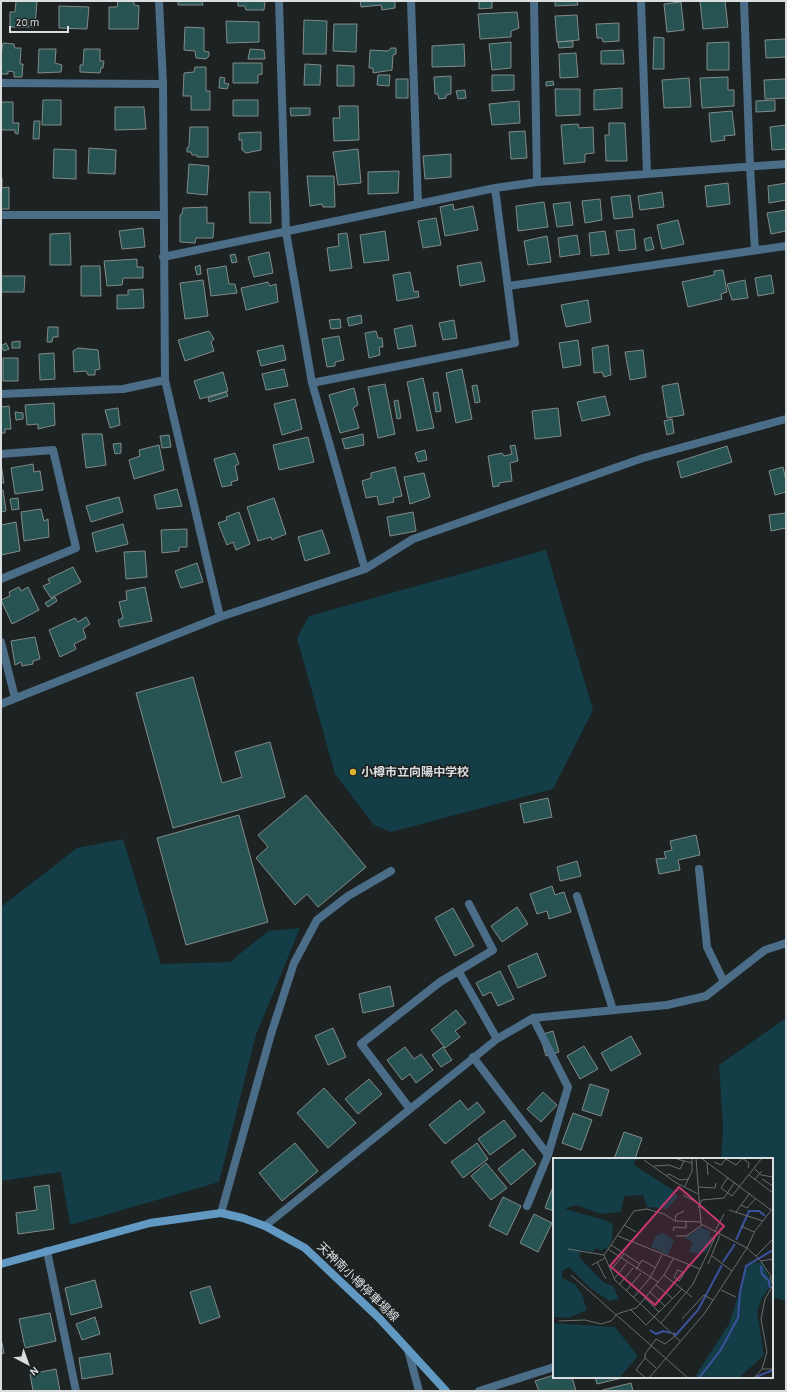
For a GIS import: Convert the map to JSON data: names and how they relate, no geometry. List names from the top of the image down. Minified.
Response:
{"streets":{"main road":["天神南小樽停車場線"]},"places":["小樽市立向陽中学校"],"scale_bar":"20 m","north":"bottom right"}
